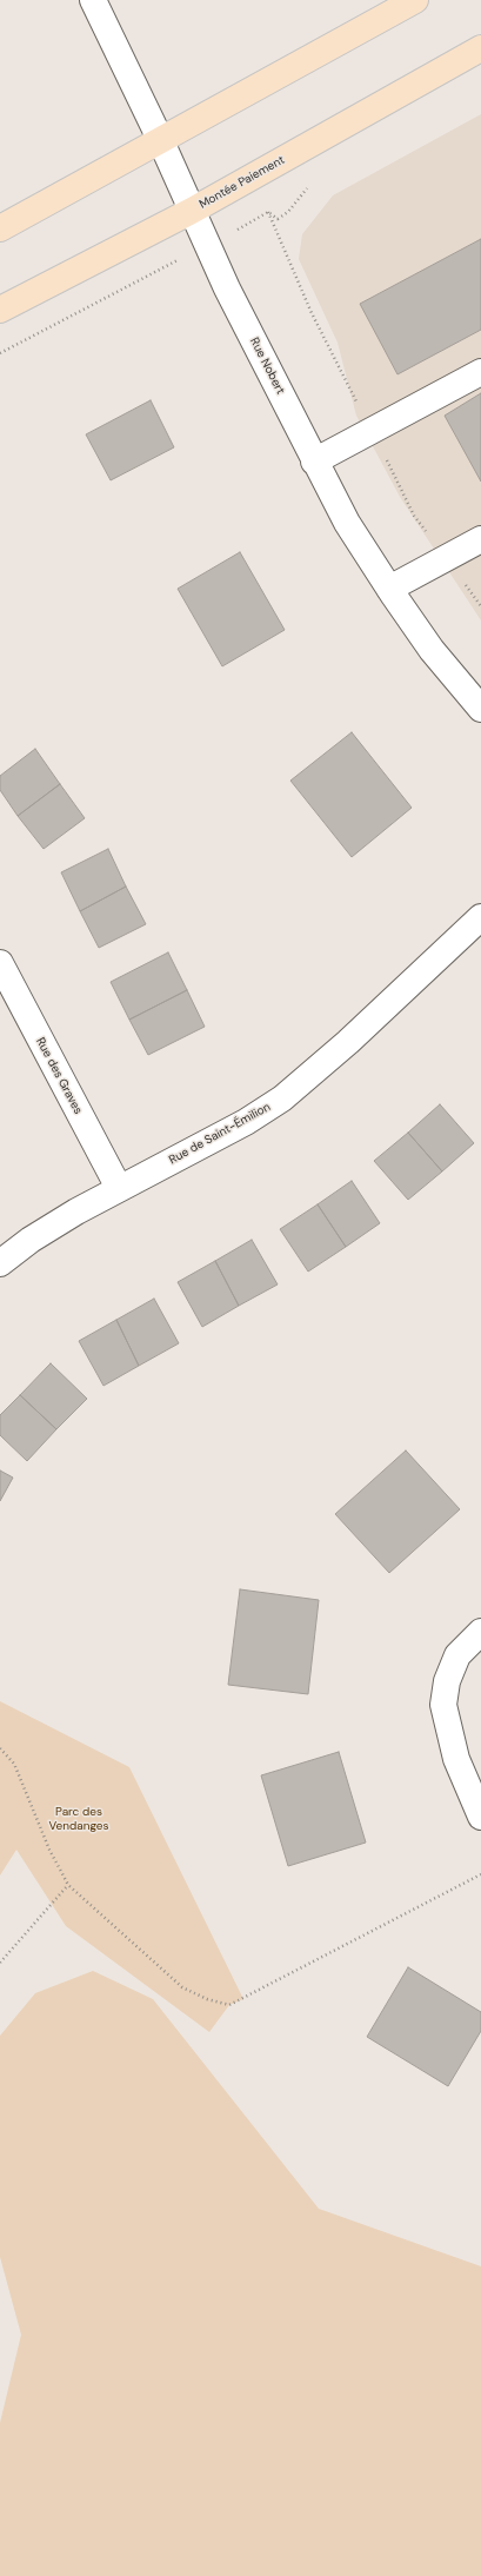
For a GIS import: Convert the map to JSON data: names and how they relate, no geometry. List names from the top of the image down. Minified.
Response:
{"streets":{"main road":["Montée Paiement"],"street":["Rue Nobert","Rue des Graves","Rue de Saint-Émilion"]},"crossings":[["Montée Paiement","Rue Nobert"],["Rue des Graves","Rue de Saint-Émilion"]],"parks":["Parc des Vendanges"]}
